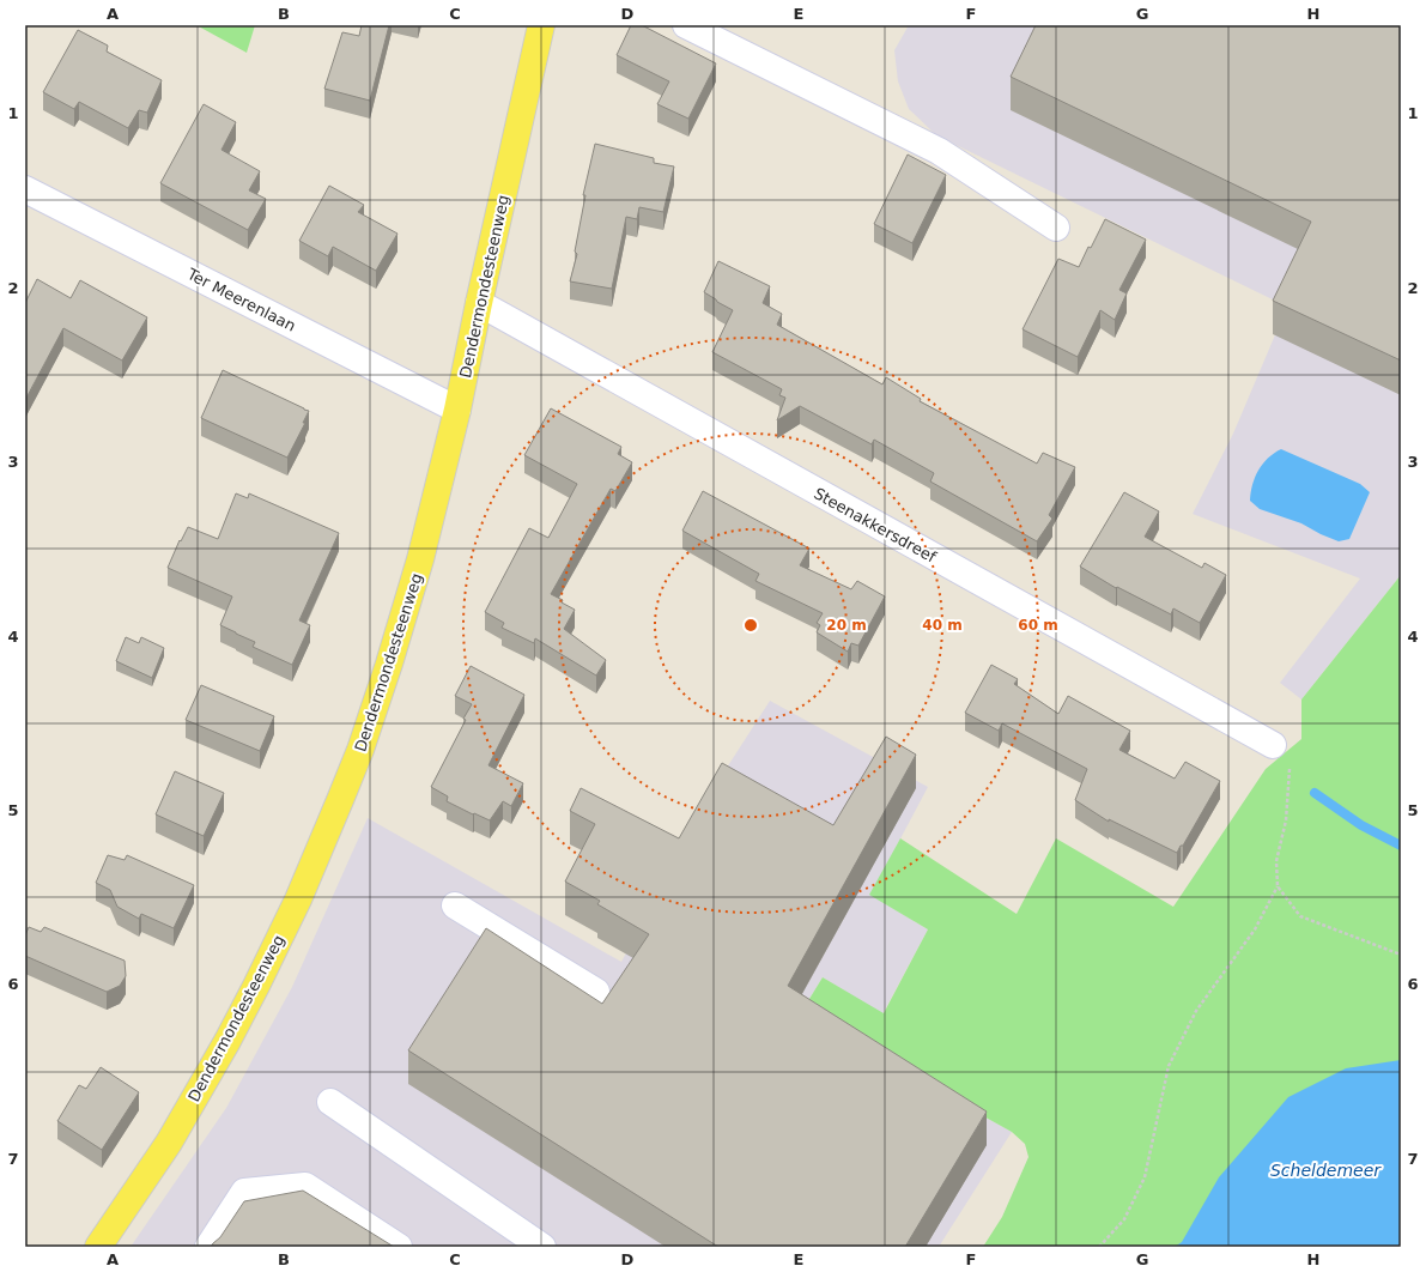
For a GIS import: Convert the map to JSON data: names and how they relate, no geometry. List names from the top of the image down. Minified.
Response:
{"streets":{"main road":["Dendermondesteenweg"],"street":["Ter Meerenlaan","Steenakkersdreef"]},"crossings":[["Dendermondesteenweg","Ter Meerenlaan"],["Dendermondesteenweg","Steenakkersdreef"]],"water":["Scheldemeer"],"grid":{"columns":["A","B","C","D","E","F","G","H"],"rows":["1","2","3","4","5","6","7"]},"rings":["20 m","40 m","60 m"]}
